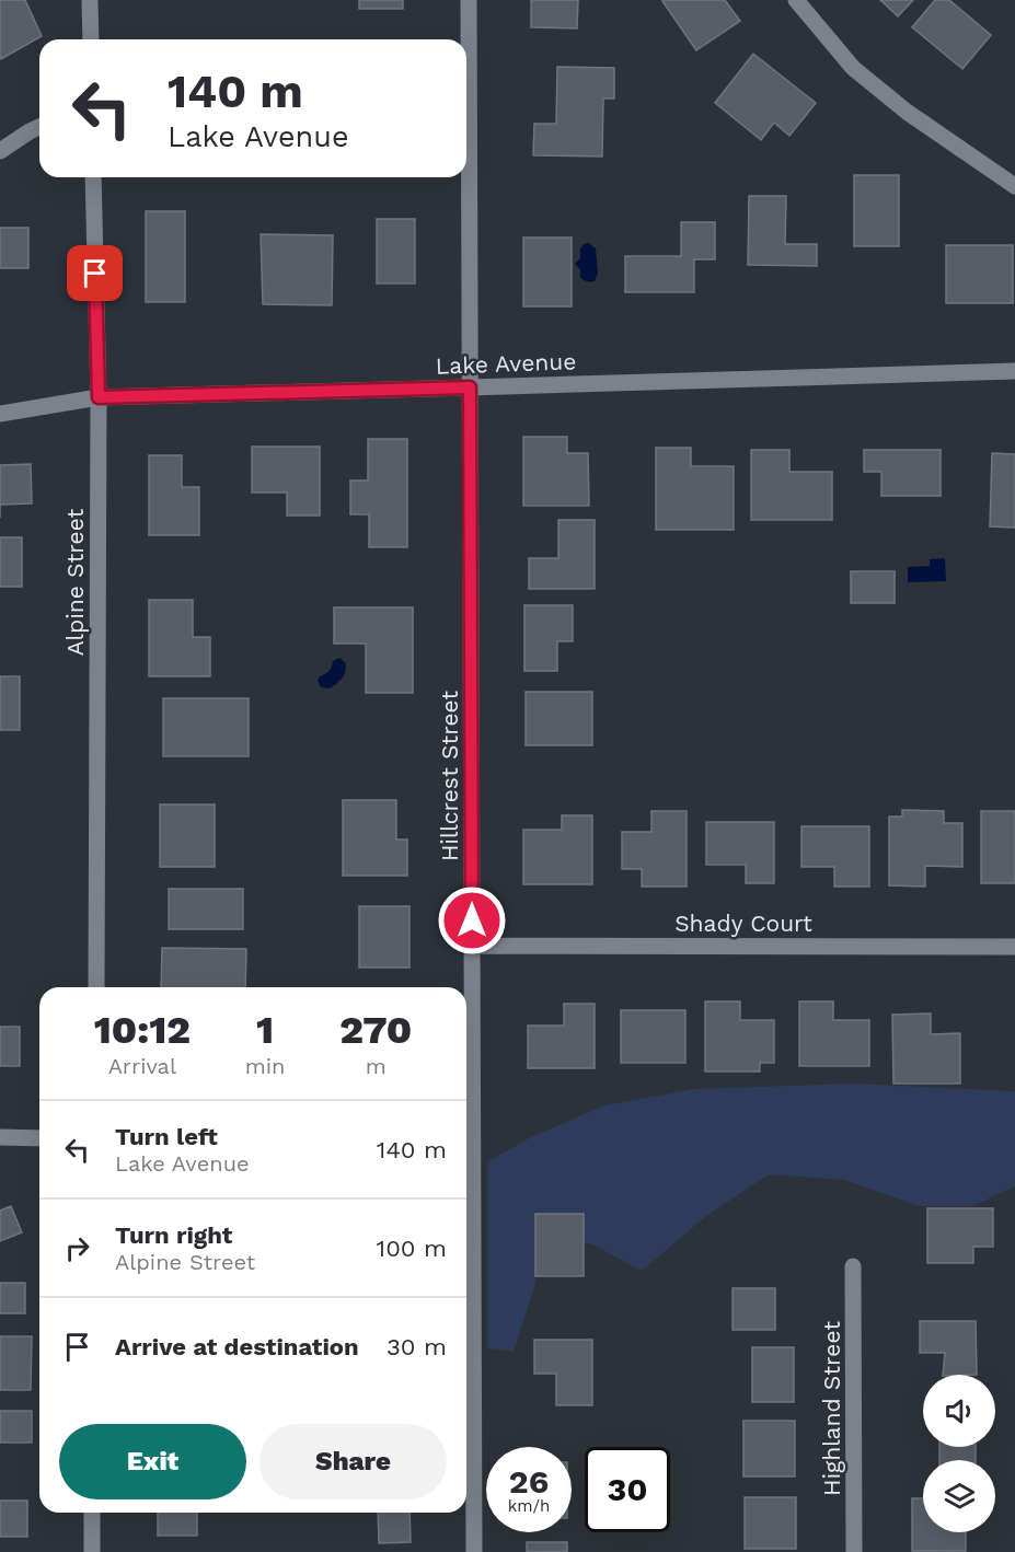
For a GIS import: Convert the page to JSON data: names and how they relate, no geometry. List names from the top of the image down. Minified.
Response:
{"streets":{"street":["Lake Avenue","Alpine Street","Hillcrest Street","Shady Court","Highland Street"]},"crossings":[["Lake Avenue","Alpine Street"],["Lake Avenue","Hillcrest Street"],["Hillcrest Street","Shady Court"]],"page":{"turn":["140 m","Lake Avenue"],"eta":["10:12","Arrival","1","min","270","m"],"list":[{"name":"Turn left","note":"Lake Avenue","value":"140 m"},{"name":"Turn right","note":"Alpine Street","value":"100 m"},{"name":"Arrive at destination","value":"30 m"}],"buttons":["Exit","Share"],"speed":"26 km/h","limit":"30"}}
